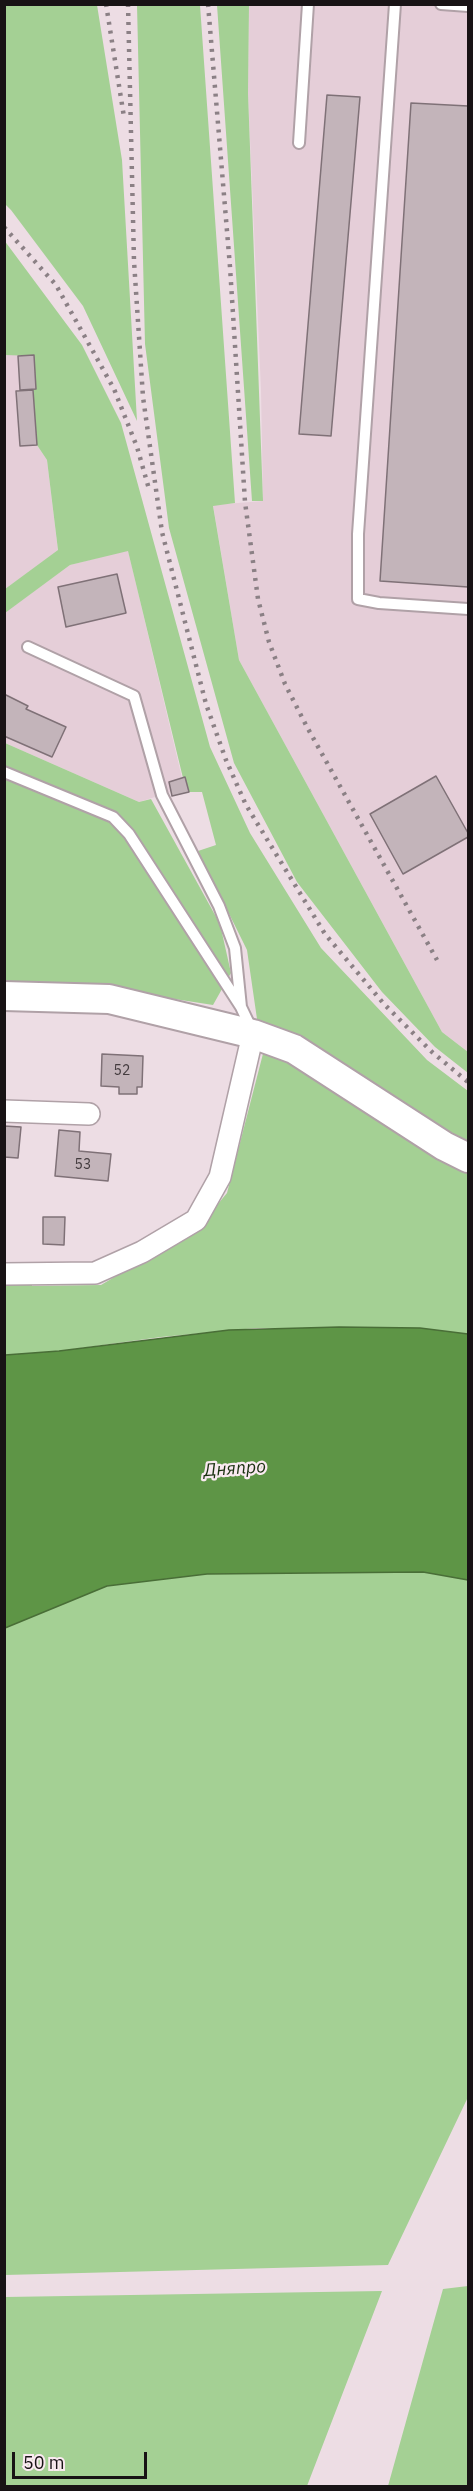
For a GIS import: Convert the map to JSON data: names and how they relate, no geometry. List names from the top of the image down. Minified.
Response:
{"water":["Дняпро"],"house_numbers":["52","53"],"scale_bar":"50 m"}
